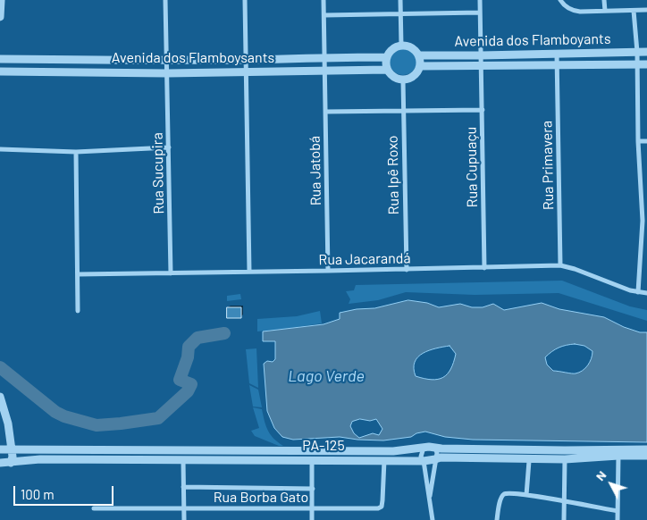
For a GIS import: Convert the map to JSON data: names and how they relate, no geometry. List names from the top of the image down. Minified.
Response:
{"streets":{"street":["Avenida dos Flamboyants","Avenida dos Flamboysants","Rua Primavera","Rua Cupuaçu","Rua Jatobá","Rua Sucupira","Rua Ipê Roxo","Rua Jacarandá","PA-125","Rua Borba Gato"]},"crossings":[["Avenida dos Flamboyants","Avenida dos Flamboysants"],["Avenida dos Flamboyants","Rua Primavera"],["Avenida dos Flamboyants","Rua Cupuaçu"],["Avenida dos Flamboyants","Rua Ipê Roxo"],["Avenida dos Flamboysants","Rua Jatobá"],["Avenida dos Flamboysants","Rua Sucupira"],["Avenida dos Flamboysants","Rua Ipê Roxo"],["Rua Primavera","Rua Jacarandá"],["Rua Cupuaçu","Rua Jacarandá"],["Rua Jatobá","Rua Jacarandá"],["Rua Sucupira","Rua Jacarandá"],["Rua Ipê Roxo","Rua Jacarandá"],["PA-125","Rua Borba Gato"]],"water":["Lago Verde"],"scale_bar":"100 m","north":"top left"}
